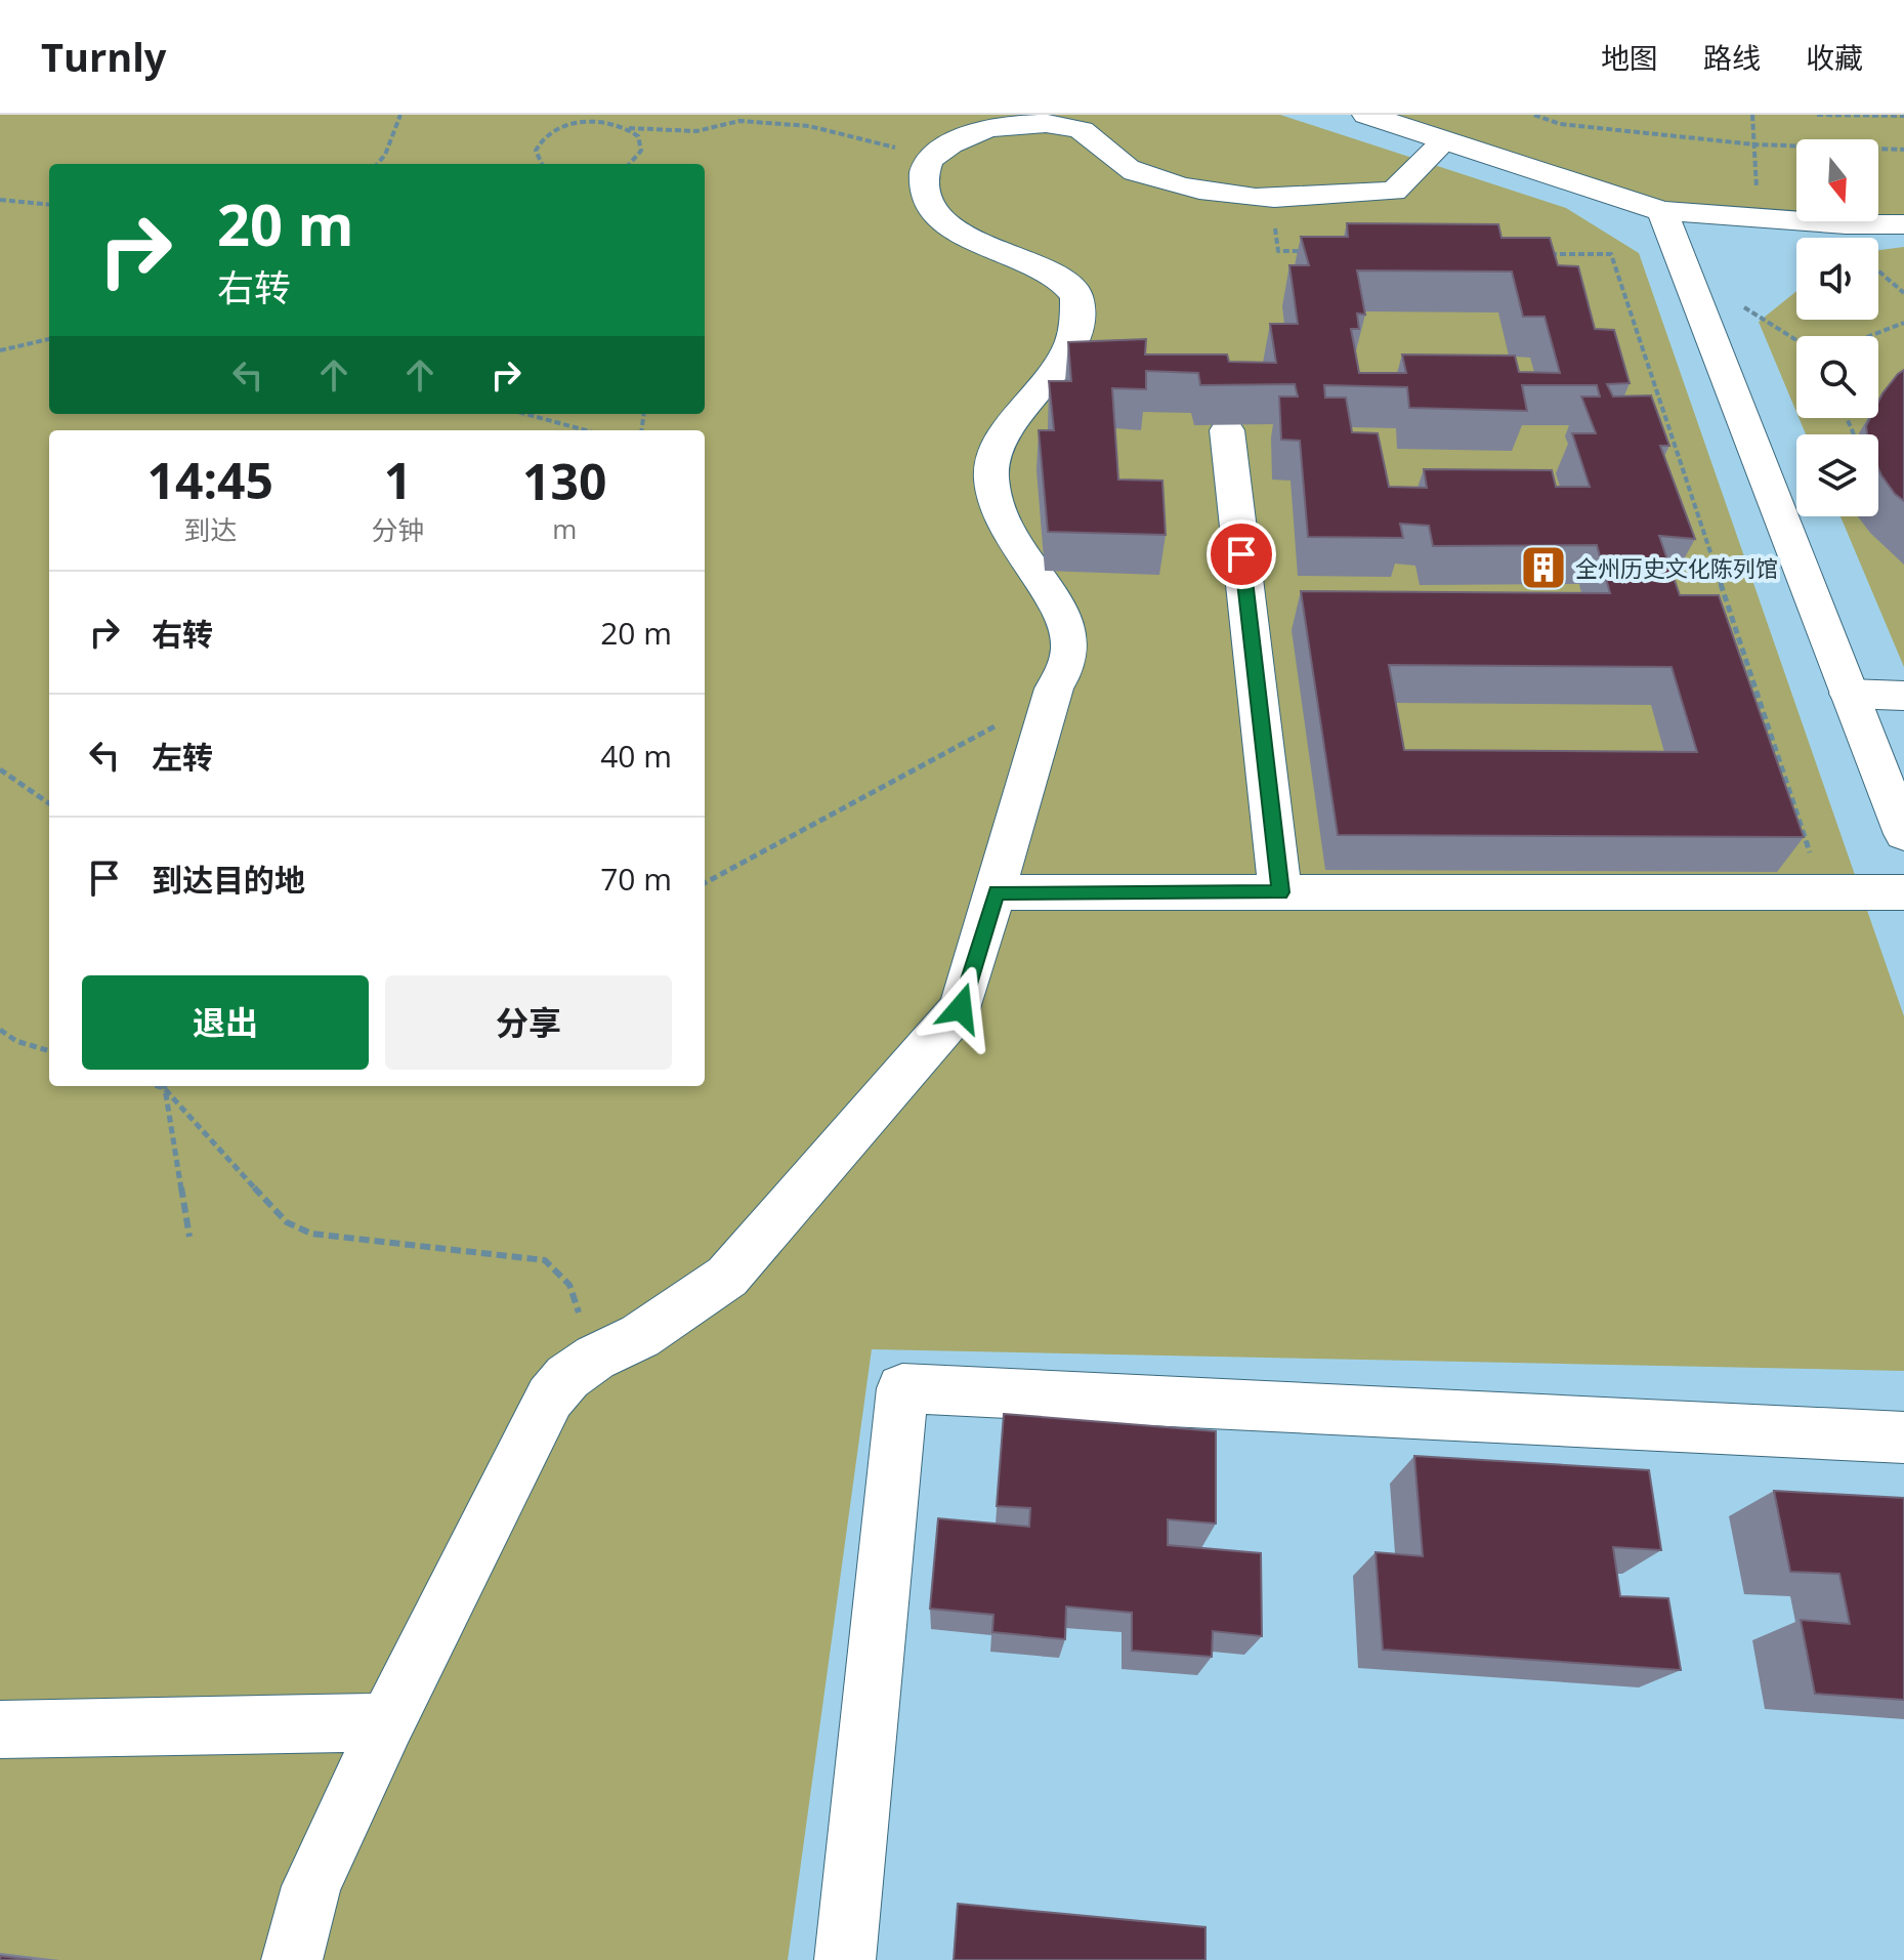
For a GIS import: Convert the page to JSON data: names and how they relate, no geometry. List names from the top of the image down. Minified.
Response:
{"places":{"building":["全州历史文化陈列馆"]},"north":"bottom","page":{"header":"Turnly","nav":["地图","路线","收藏"],"turn":["20 m","右转"],"eta":["14:45","到达","1","分钟","130","m"],"list":[{"name":"右转","value":"20 m"},{"name":"左转","value":"40 m"},{"name":"到达目的地","value":"70 m"}],"buttons":["退出","分享"]}}
